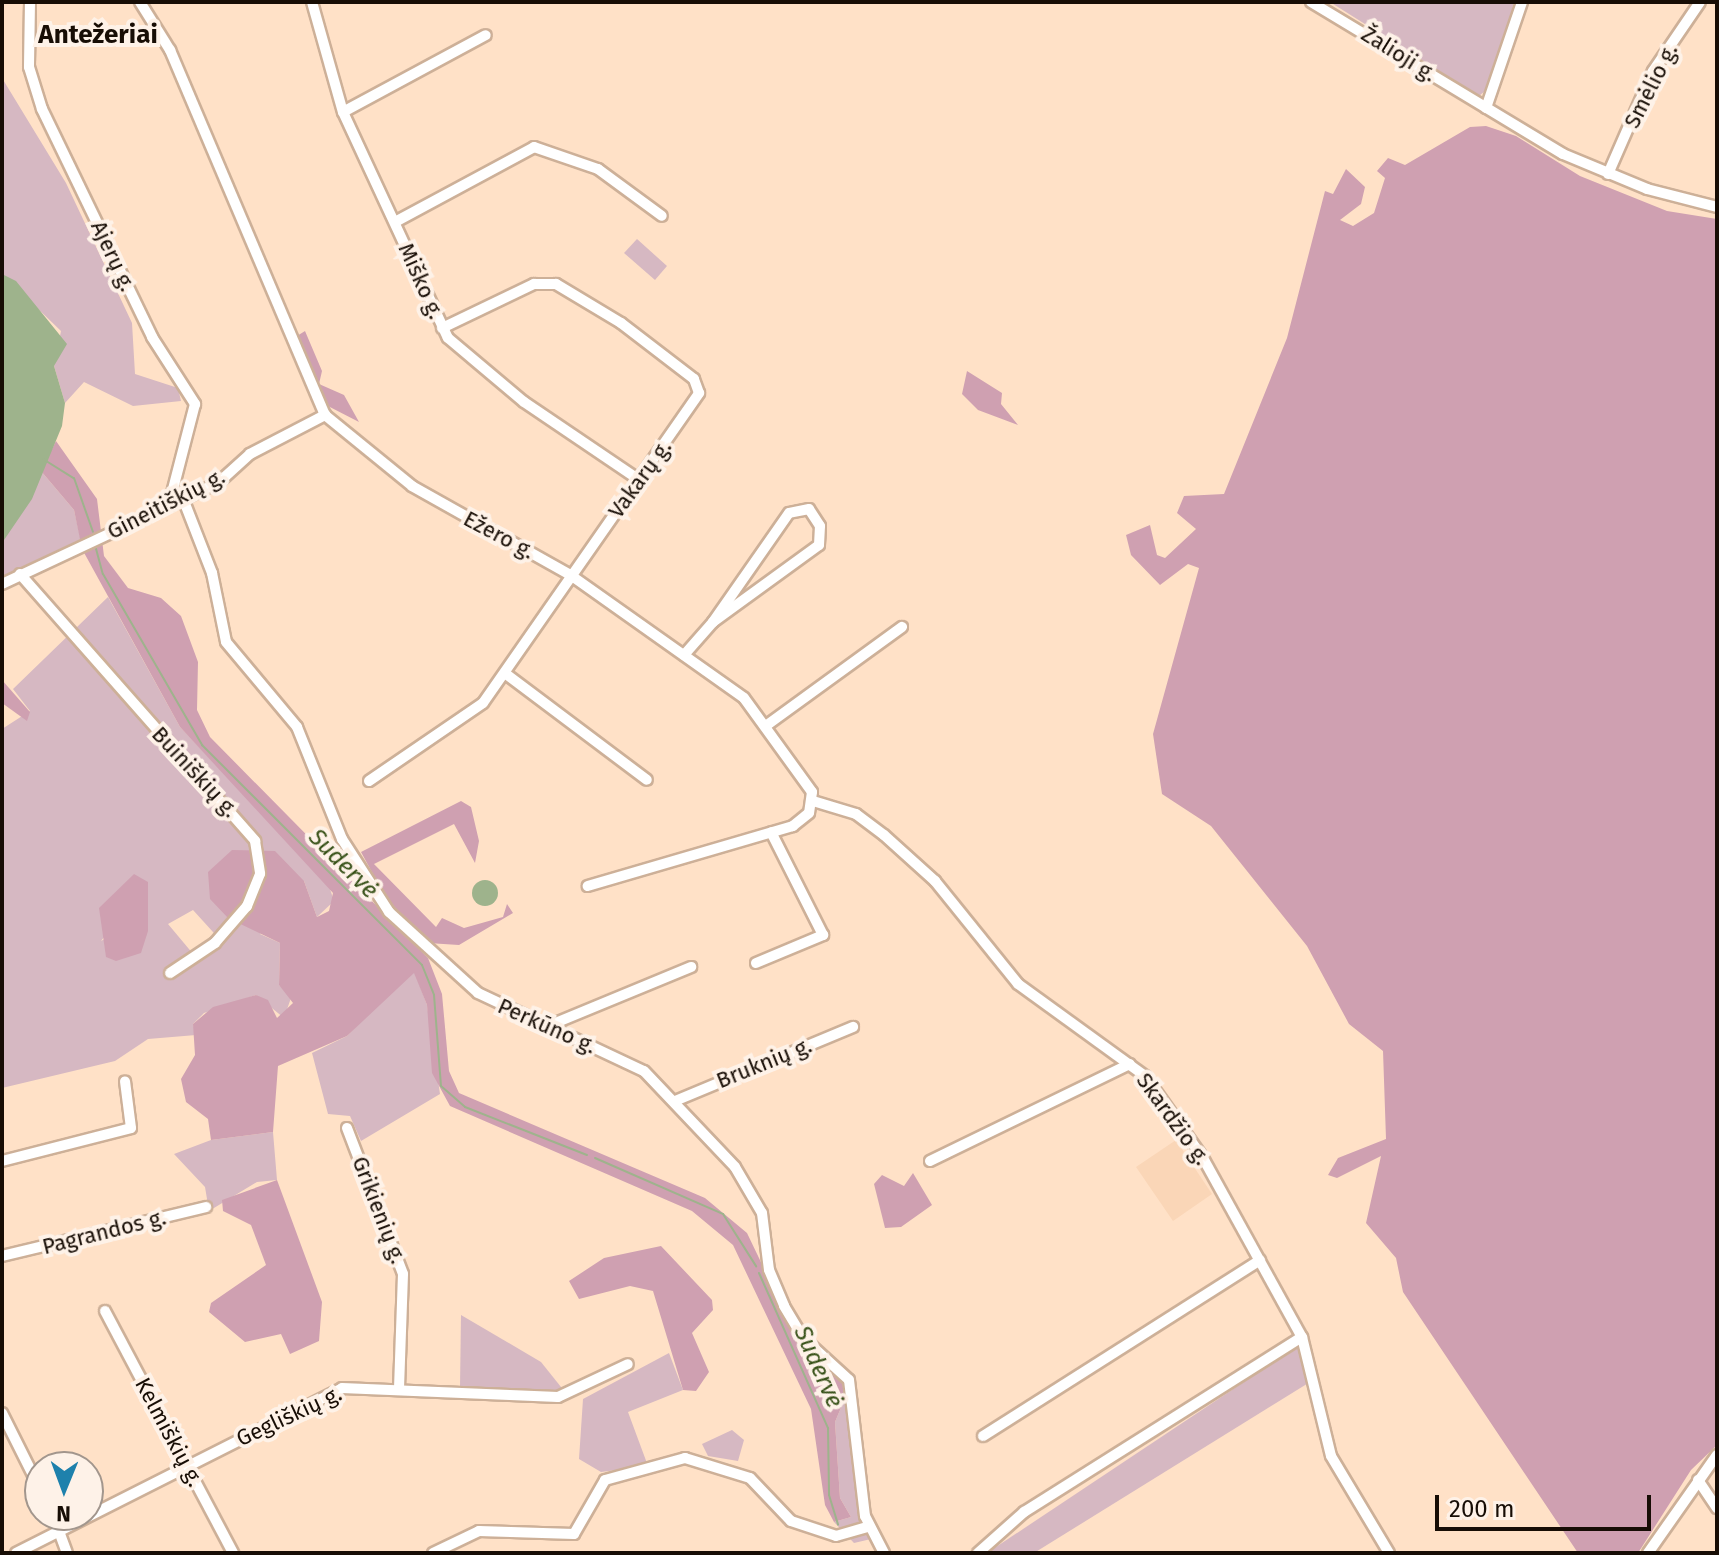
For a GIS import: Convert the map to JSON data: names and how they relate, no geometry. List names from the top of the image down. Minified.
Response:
{"streets":{"street":["Žalioji g.","Smėlio g.","Ajerų g.","Miško g.","Vakarų g.","Gineitiškių g.","Ežero g.","Buiniškių g.","Perkūno g.","Bruknių g.","Skardžio g.","Grikienių g.","Pagrandos g.","Gegliškių g.","Kelmiškių g."]},"crossings":[["Žalioji g.","Smėlio g."],["Ajerų g.","Gineitiškių g."],["Miško g.","Vakarų g."],["Vakarų g.","Ežero g."],["Gineitiškių g.","Ežero g."],["Gineitiškių g.","Buiniškių g."],["Gineitiškių g.","Perkūno g."],["Ežero g.","Skardžio g."],["Perkūno g.","Bruknių g."],["Grikienių g.","Gegliškių g."],["Gegliškių g.","Kelmiškių g."]],"districts":["Antežeriai"],"water":["Sudervė"],"scale_bar":"200 m","north":"bottom"}
